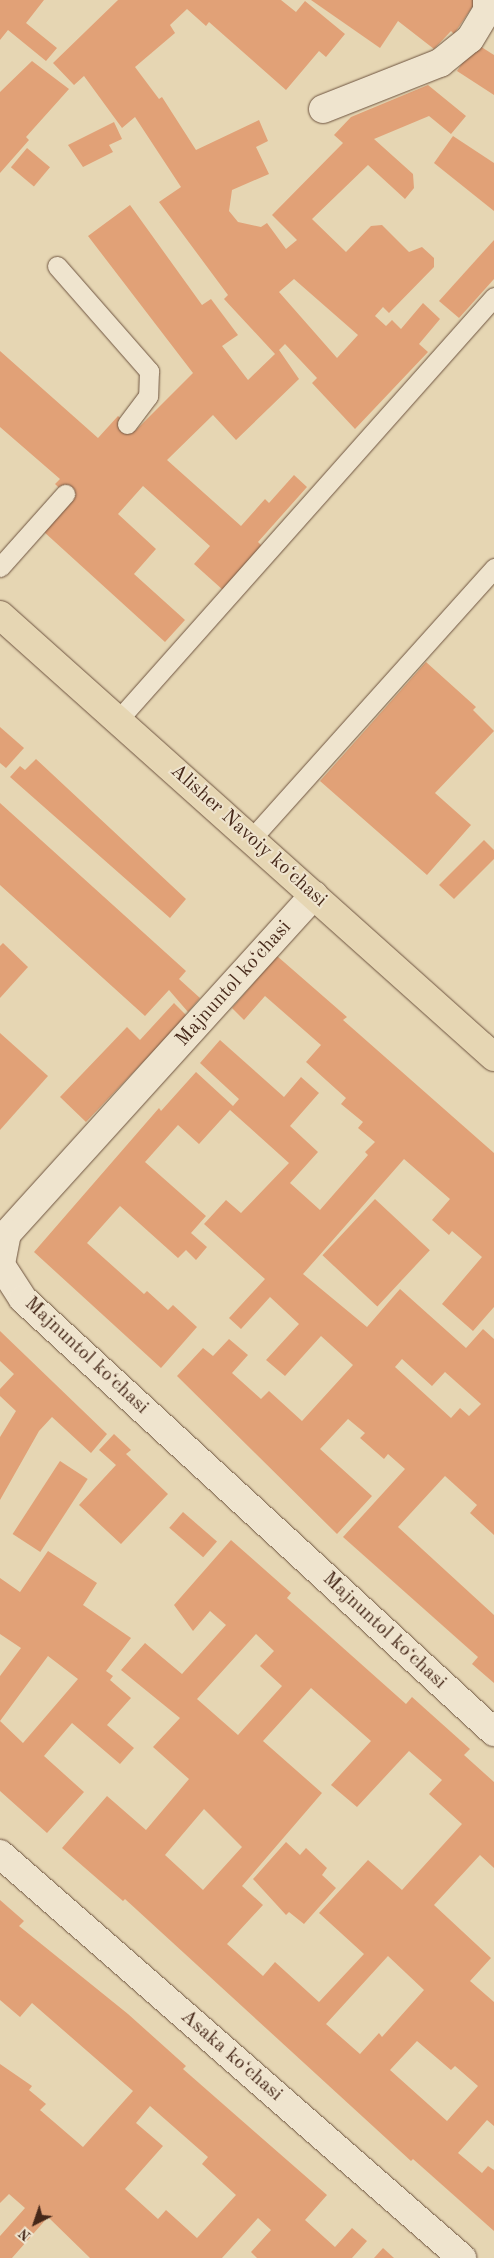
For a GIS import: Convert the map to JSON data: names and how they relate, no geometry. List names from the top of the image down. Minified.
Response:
{"streets":{"main road":["Alisher Navoiy koʻchasi"],"street":["Majnuntol koʻchasi","Asaka koʻchasi"]},"crossings":[["Alisher Navoiy koʻchasi","Majnuntol koʻchasi"]],"north":"bottom left"}
